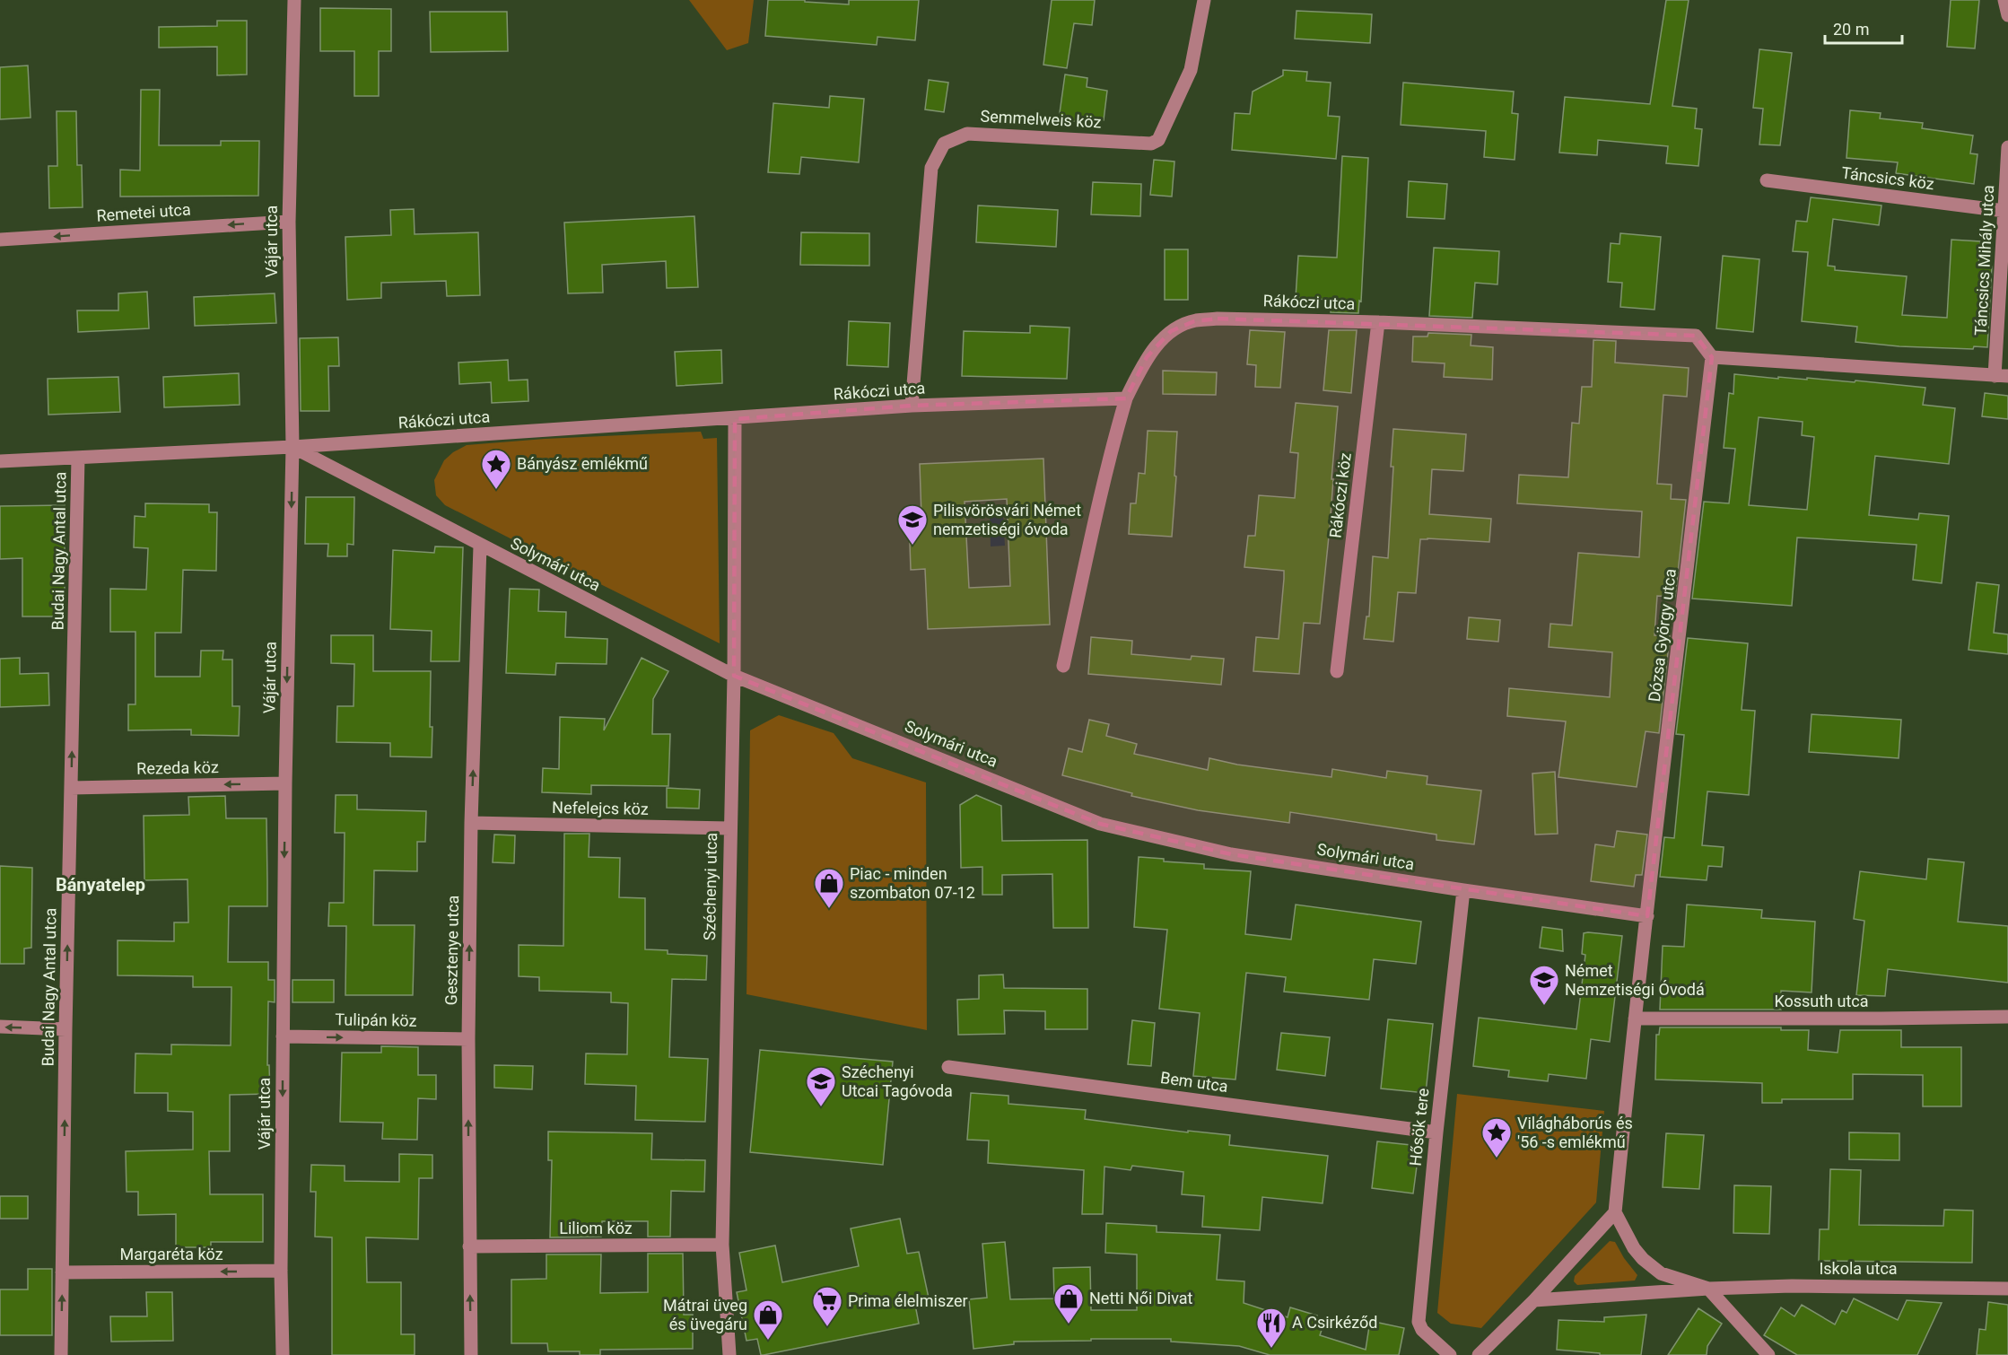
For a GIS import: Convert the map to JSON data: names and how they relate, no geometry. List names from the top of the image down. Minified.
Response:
{"streets":{"street":["Semmelweis köz","Táncsics köz","Remetei utca","Vájár utca","Táncsics Mihály utca","Rákóczi utca","Rákóczi köz","Budai Nagy Antal utca","Solymári utca","Dózsa György utca","Rezeda köz","Nefelejcs köz","Széchenyi utca","Gesztenye utca","Kossuth utca","Tulipán köz","Bem utca","Hősök tere","Liliom köz","Margaréta köz","Iskola utca"]},"crossings":[["Semmelweis köz","Rákóczi utca"],["Táncsics köz","Táncsics Mihály utca"],["Remetei utca","Vájár utca"],["Vájár utca","Rákóczi utca"],["Vájár utca","Solymári utca"],["Vájár utca","Rezeda köz"],["Vájár utca","Tulipán köz"],["Vájár utca","Margaréta köz"],["Rákóczi utca","Rákóczi köz"],["Rákóczi utca","Budai Nagy Antal utca"],["Rákóczi utca","Solymári utca"],["Rákóczi utca","Dózsa György utca"],["Rákóczi utca","Széchenyi utca"],["Budai Nagy Antal utca","Rezeda köz"],["Budai Nagy Antal utca","Margaréta köz"],["Solymári utca","Dózsa György utca"],["Solymári utca","Széchenyi utca"],["Solymári utca","Gesztenye utca"],["Solymári utca","Hősök tere"],["Dózsa György utca","Kossuth utca"],["Nefelejcs köz","Széchenyi utca"],["Nefelejcs köz","Gesztenye utca"],["Széchenyi utca","Liliom köz"],["Gesztenye utca","Tulipán köz"],["Gesztenye utca","Liliom köz"],["Bem utca","Hősök tere"]],"one_way":["Remetei utca","Vájár utca","Budai Nagy Antal utca","Rezeda köz","Gesztenye utca","Tulipán köz","Margaréta köz"],"districts":["Bányatelep"],"places":{"place":["Bányász emlékmű","Világháborús és '56 -s emlékmű"],"school or university":["Pilisvörösvári Német nemzetiségi óvoda","Német Nemzetiségi Óvodá","Széchenyi Utcai Tagóvoda"],"shop":["Piac - minden szombaton 07-12","Netti Női Divat","Mátrai üveg és üvegáru"],"supermarket":["Prima élelmiszer"],"restaurant":["A Csirkéződ"]},"scale_bar":"20 m"}
